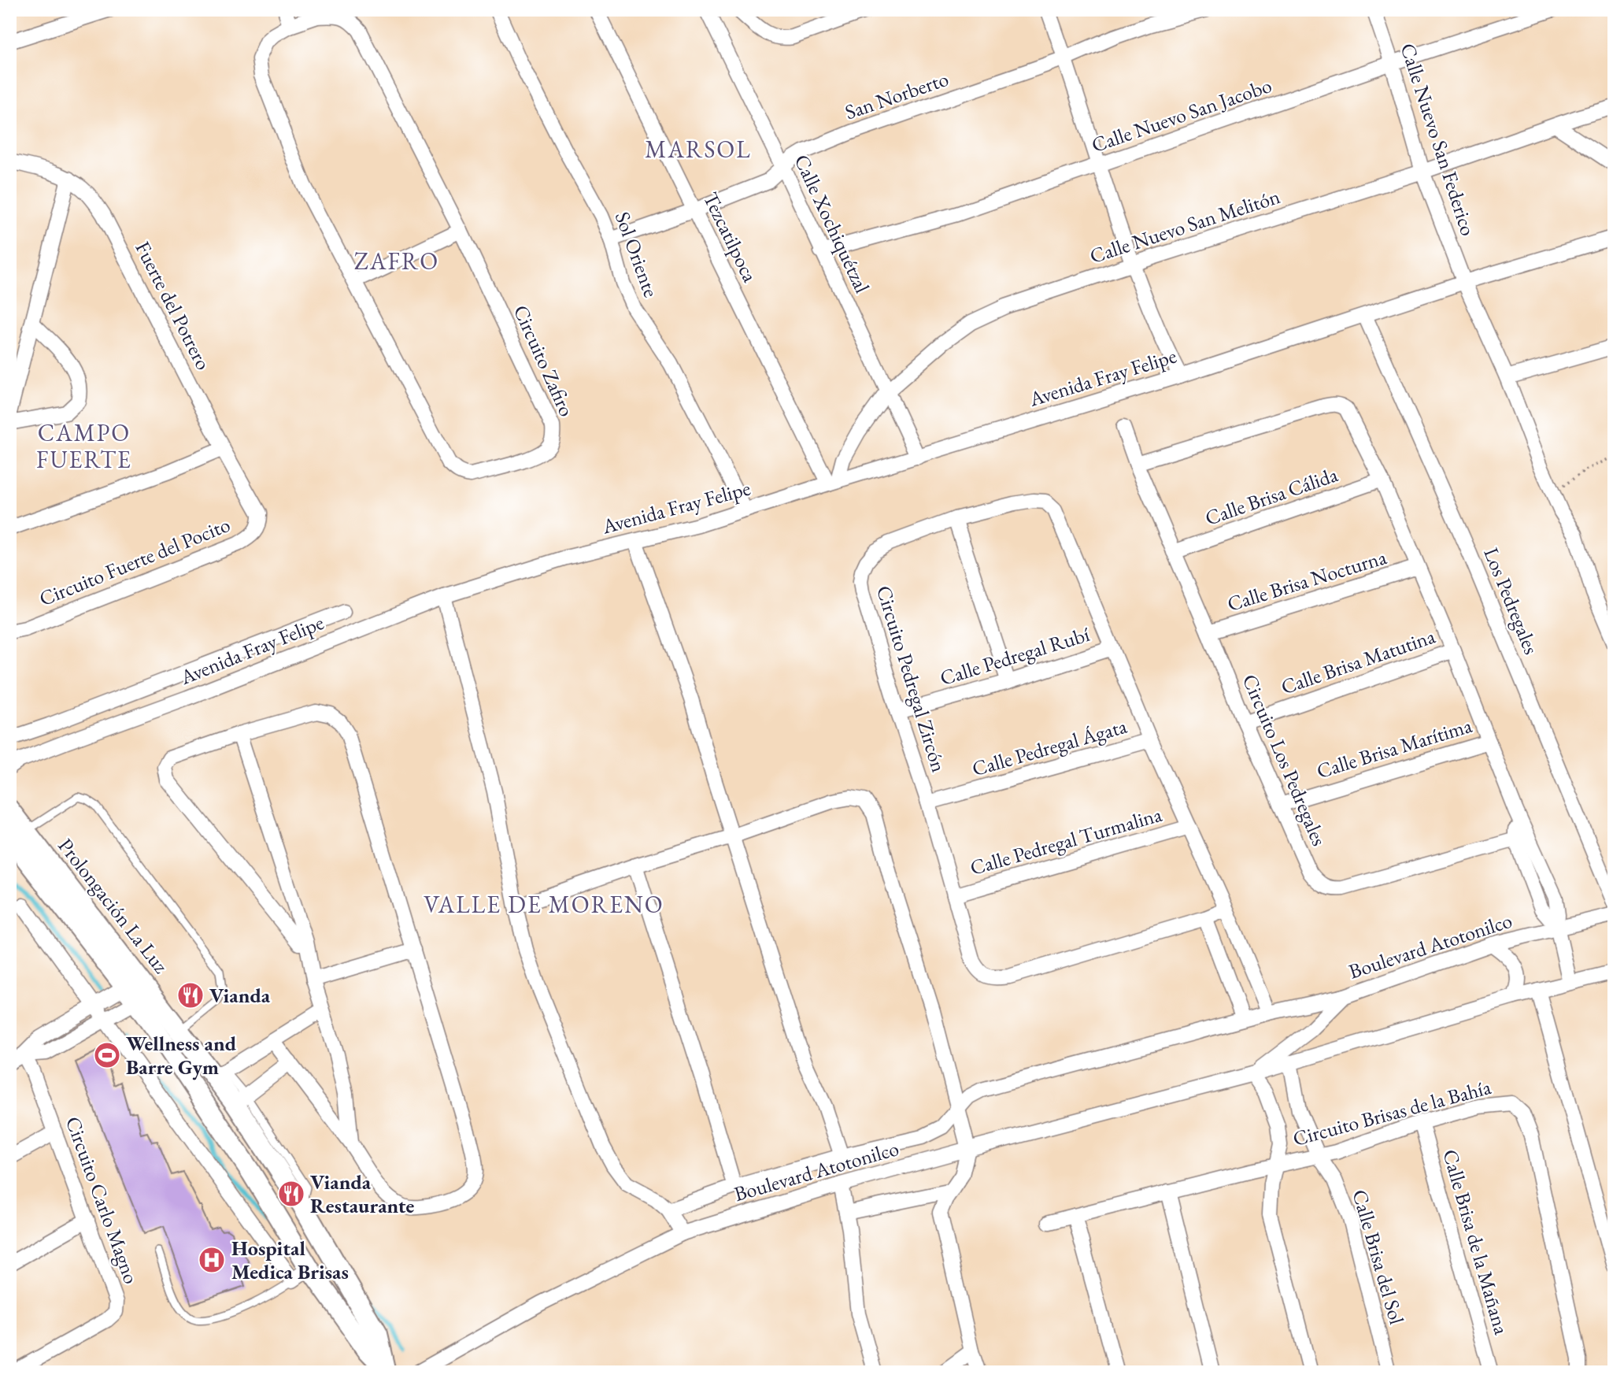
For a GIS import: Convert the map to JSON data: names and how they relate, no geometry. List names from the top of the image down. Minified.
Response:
{"streets":{"main road":["Prolongación La Luz"],"street":["San Norberto","Calle Nuevo San Jacobo","Calle Nuevo San Federico","Calle Xochiquétzal","Calle Nuevo San Melitón","Tezcatilpoca","Sol Oriente","Fuerte del Potrero","Circuito Zafiro","Avenida Fray Felipe","Calle Brisa Cálida","Circuito Fuerte del Pocito","Calle Brisa Nocturna","Los Pedregales","Calle Pedregal Rubí","Calle Brisa Matutina","Circuito Pedregal Zircón","Calle Pedregal Ágata","Calle Brisa Marítima","Circuito Los Pedregales","Calle Pedregal Turmalina","Boulevard Atotonilco","Circuito Brisas de la Bahía","Circuito Carlo Magno","Calle Brisa de la Mañana","Calle Brisa del Sol"]},"crossings":[["San Norberto","Calle Xochiquétzal"],["San Norberto","Tezcatilpoca"],["San Norberto","Sol Oriente"],["Calle Nuevo San Jacobo","Calle Nuevo San Federico"],["Calle Nuevo San Jacobo","Calle Xochiquétzal"],["Calle Nuevo San Federico","Calle Nuevo San Melitón"],["Calle Nuevo San Federico","Avenida Fray Felipe"],["Calle Xochiquétzal","Calle Nuevo San Melitón"],["Calle Xochiquétzal","Avenida Fray Felipe"],["Calle Nuevo San Melitón","Tezcatilpoca"],["Calle Nuevo San Melitón","Avenida Fray Felipe"],["Tezcatilpoca","Avenida Fray Felipe"],["Sol Oriente","Avenida Fray Felipe"],["Fuerte del Potrero","Circuito Fuerte del Pocito"],["Avenida Fray Felipe","Los Pedregales"],["Calle Brisa Cálida","Circuito Los Pedregales"],["Calle Brisa Nocturna","Circuito Los Pedregales"],["Calle Pedregal Rubí","Circuito Pedregal Zircón"],["Calle Brisa Matutina","Circuito Los Pedregales"],["Circuito Pedregal Zircón","Calle Pedregal Ágata"],["Circuito Pedregal Zircón","Calle Pedregal Turmalina"],["Calle Brisa Marítima","Circuito Los Pedregales"],["Boulevard Atotonilco","Calle Brisa del Sol"],["Circuito Brisas de la Bahía","Calle Brisa de la Mañana"],["Circuito Brisas de la Bahía","Calle Brisa del Sol"]],"districts":["MARSOL","ZAFRO","CAMPO FUERTE","VALLE DE MORENO"],"places":{"restaurant":["Vianda","Vianda Restaurante"],"sports":["Wellness and Barre Gym"],"hospital":["Hospital Medica Brisas"]}}
